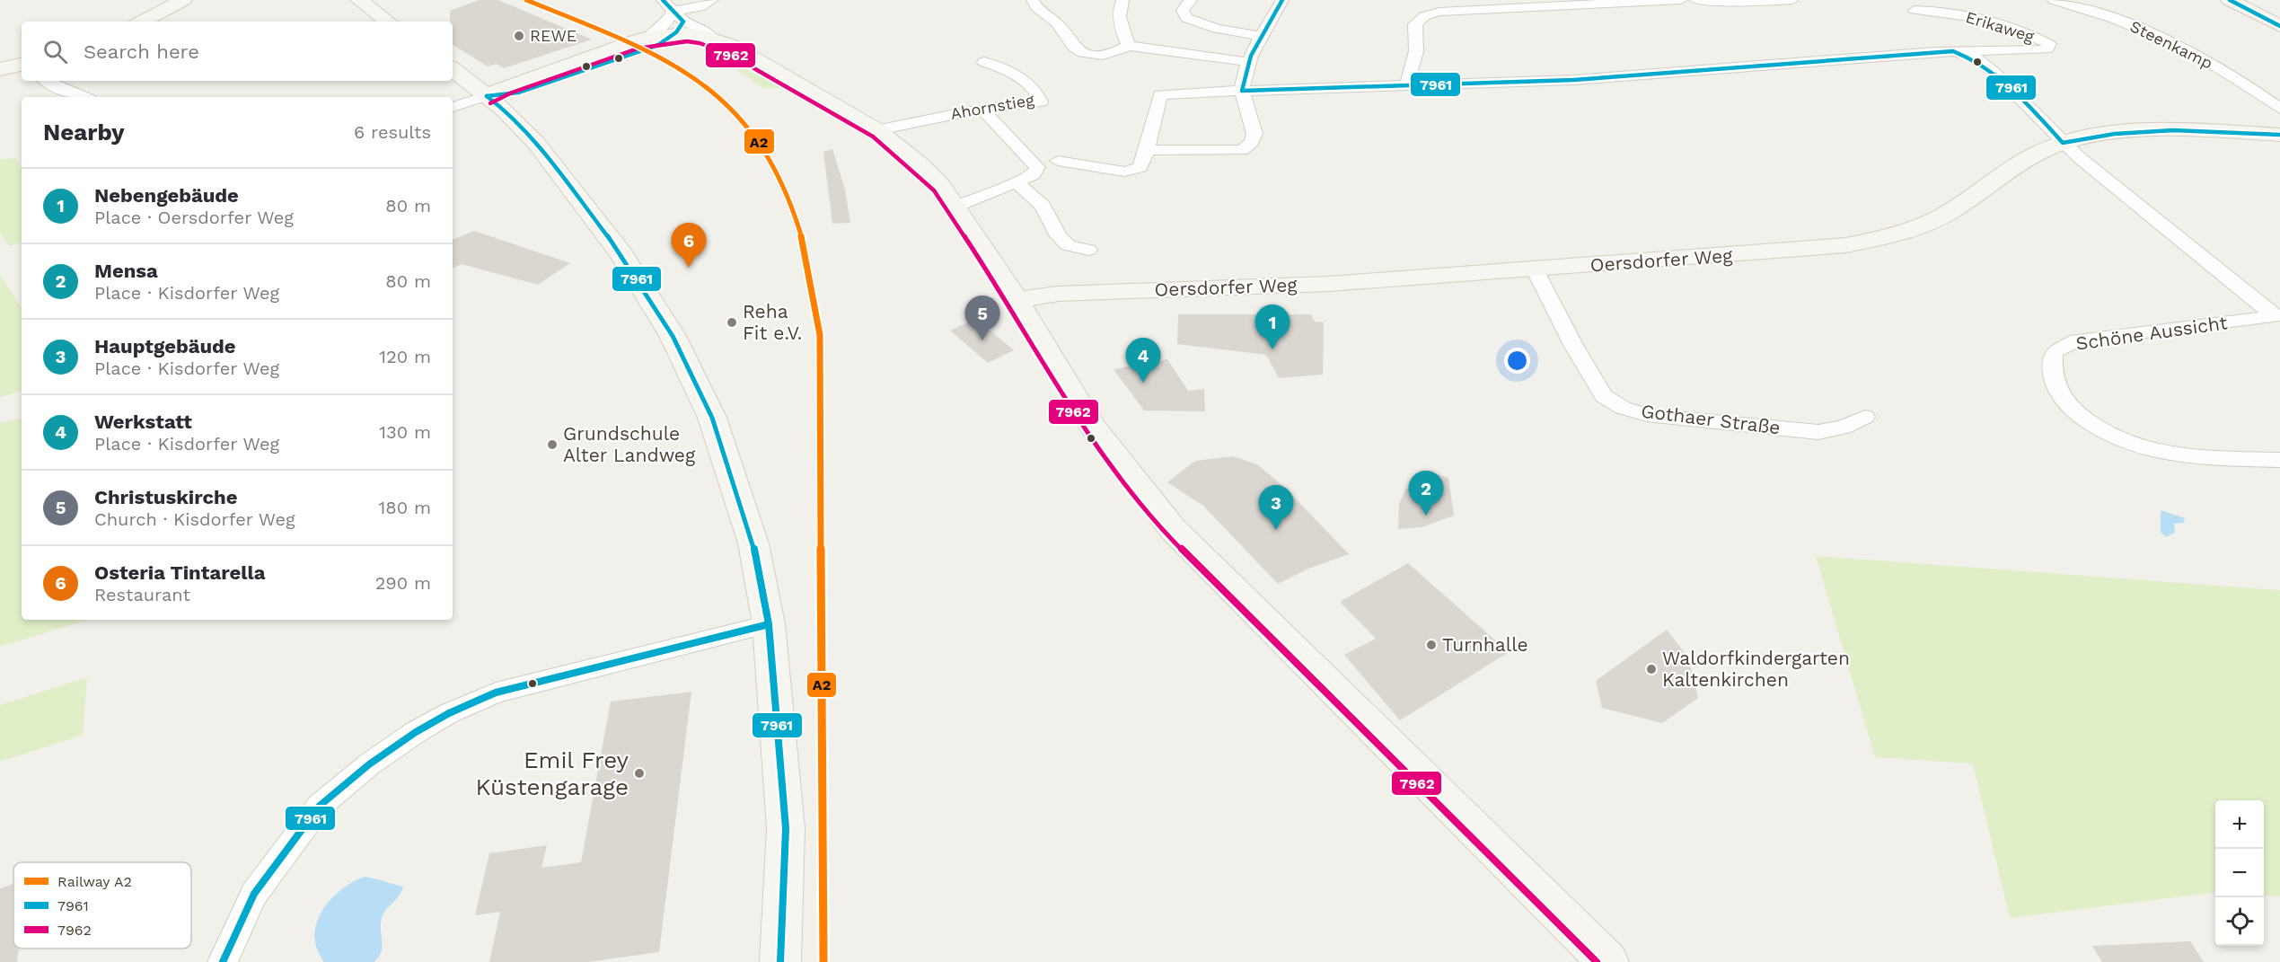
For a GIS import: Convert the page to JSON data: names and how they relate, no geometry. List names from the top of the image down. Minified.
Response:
{"streets":{"street":["Erikaweg","Steenkamp","Ahornstieg","Oersdorfer Weg","Schöne Aussicht","Gothaer Straße"]},"crossings":[["Erikaweg","Schöne Aussicht"],["Oersdorfer Weg","Schöne Aussicht"],["Oersdorfer Weg","Gothaer Straße"]],"places":["REWE","Reha Fit e.V.","Grundschule Alter Landweg","Turnhalle","Waldorfkindergarten Kaltenkirchen","Emil Frey Küstengarage"],"lines":["rail line A2","transit line 7961","transit line 7962"],"legend":["Railway A2","7961","7962"],"page":{"search":"Search here","heading":["Nearby","6 results"],"list":[{"mark":"1","name":"Nebengebäude","note":"Place · Oersdorfer Weg","value":"80 m"},{"mark":"2","name":"Mensa","note":"Place · Kisdorfer Weg","value":"80 m"},{"mark":"3","name":"Hauptgebäude","note":"Place · Kisdorfer Weg","value":"120 m"},{"mark":"4","name":"Werkstatt","note":"Place · Kisdorfer Weg","value":"130 m"},{"mark":"5","name":"Christuskirche","note":"Church · Kisdorfer Weg","value":"180 m"},{"mark":"6","name":"Osteria Tintarella","note":"Restaurant","value":"290 m"}],"pins":["6","5","1","4","2","3"],"map_buttons":["+","−"]}}
